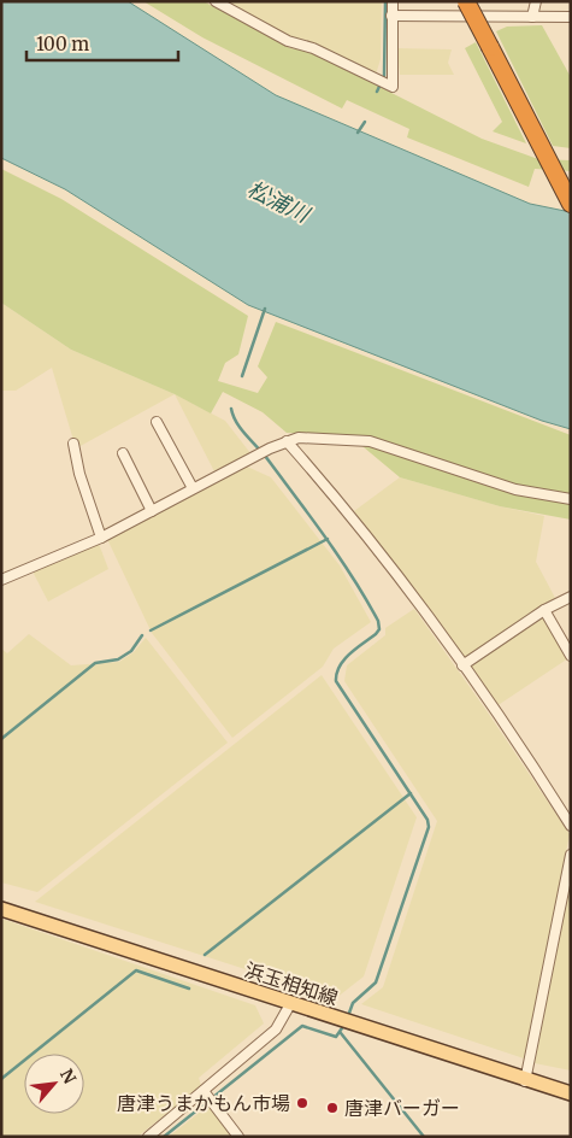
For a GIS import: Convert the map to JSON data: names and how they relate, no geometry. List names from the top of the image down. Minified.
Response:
{"streets":{"main road":["浜玉相知線"]},"water":["松浦川"],"places":["唐津うまかもん市場","唐津バーガー"],"scale_bar":"100 m","north":"top right"}
